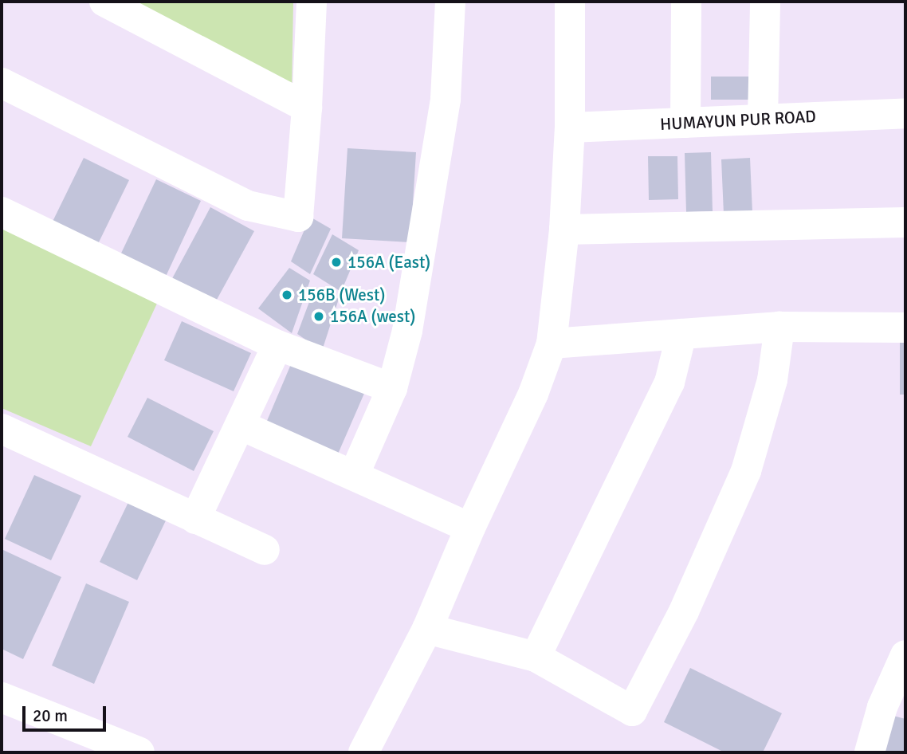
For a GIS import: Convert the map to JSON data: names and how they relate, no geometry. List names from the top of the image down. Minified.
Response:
{"streets":{"street":["HUMAYUN PUR ROAD"]},"places":["156A (East)","156B (West)","156A (west)"],"scale_bar":"20 m"}
